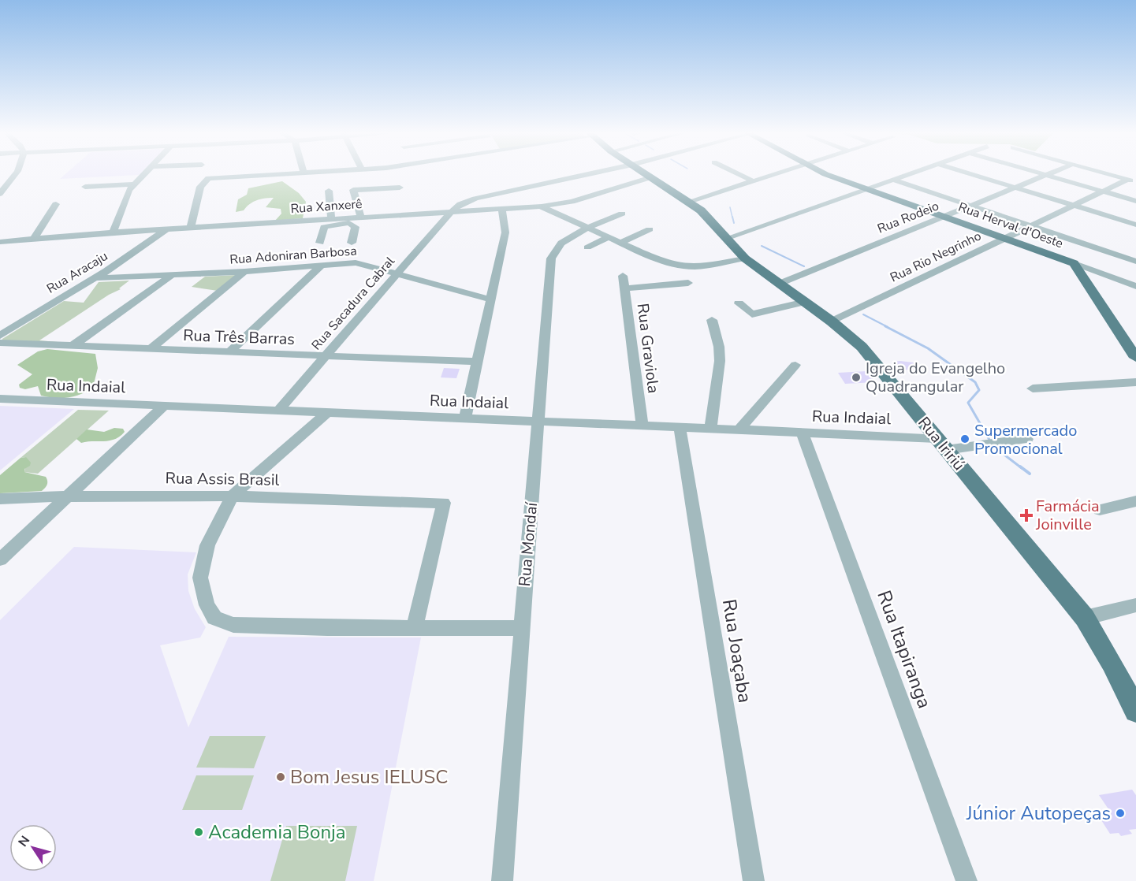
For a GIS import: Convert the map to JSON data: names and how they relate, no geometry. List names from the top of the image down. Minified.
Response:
{"streets":{"main road":["Rua Herval d'Oeste","Rua Iririú"],"street":["Rua Xanxerê","Rua Rodeio","Rua Adoniran Barbosa","Rua Rio Negrinho","Rua Aracaju","Rua Sacadura Cabral","Rua Três Barras","Rua Graviola","Rua Indaial","Rua Assis Brasil","Rua Mondaí","Rua Itapiranga","Rua Joaçaba"]},"crossings":[["Rua Xanxerê","Rua Aracaju"],["Rua Xanxerê","Rua Sacadura Cabral"],["Rua Xanxerê","Rua Iririú"],["Rua Rodeio","Rua Herval d'Oeste"],["Rua Rodeio","Rua Iririú"],["Rua Herval d'Oeste","Rua Rio Negrinho"],["Rua Adoniran Barbosa","Rua Aracaju"],["Rua Adoniran Barbosa","Rua Sacadura Cabral"],["Rua Rio Negrinho","Rua Iririú"],["Rua Sacadura Cabral","Rua Três Barras"],["Rua Sacadura Cabral","Rua Indaial"],["Rua Graviola","Rua Indaial"],["Rua Indaial","Rua Iririú"],["Rua Indaial","Rua Mondaí"],["Rua Indaial","Rua Itapiranga"],["Rua Indaial","Rua Joaçaba"]],"places":{"other":["Igreja do Evangelho Quadrangular","Supermercado Promocional","Bom Jesus IELUSC","Júnior Autopeças","Academia Bonja"],"health":["Farmácia Joinville"]},"north":"top left"}
